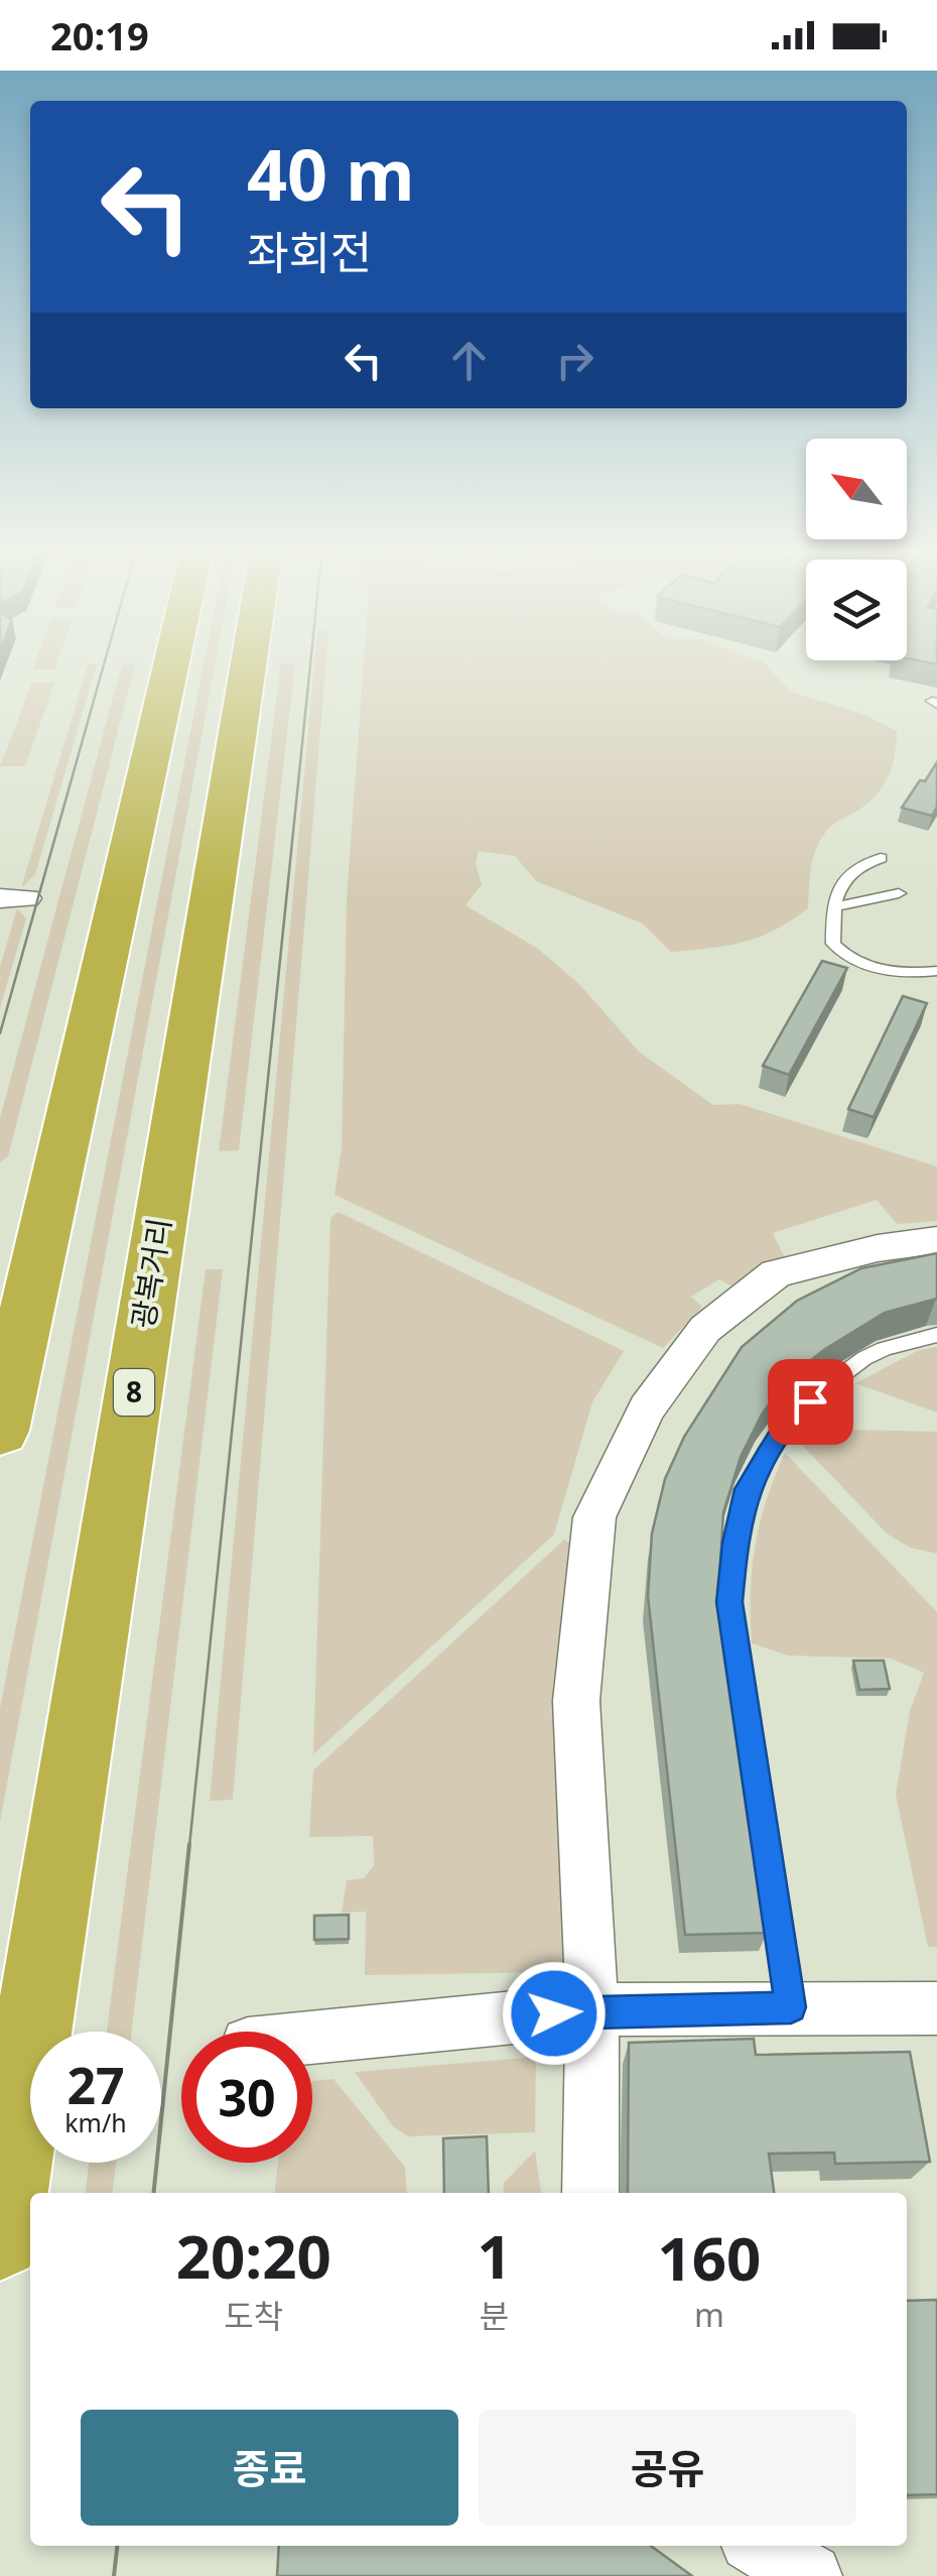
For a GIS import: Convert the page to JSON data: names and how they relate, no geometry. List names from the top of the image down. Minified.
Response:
{"streets":{"highway":["광복거리","8"]},"north":"top left","page":{"status":"20:19","turn":["40 m","좌회전"],"speed":"27 km/h","limit":"30","eta":["20:20","도착","1","분","160","m"],"buttons":["종료","공유"]}}
